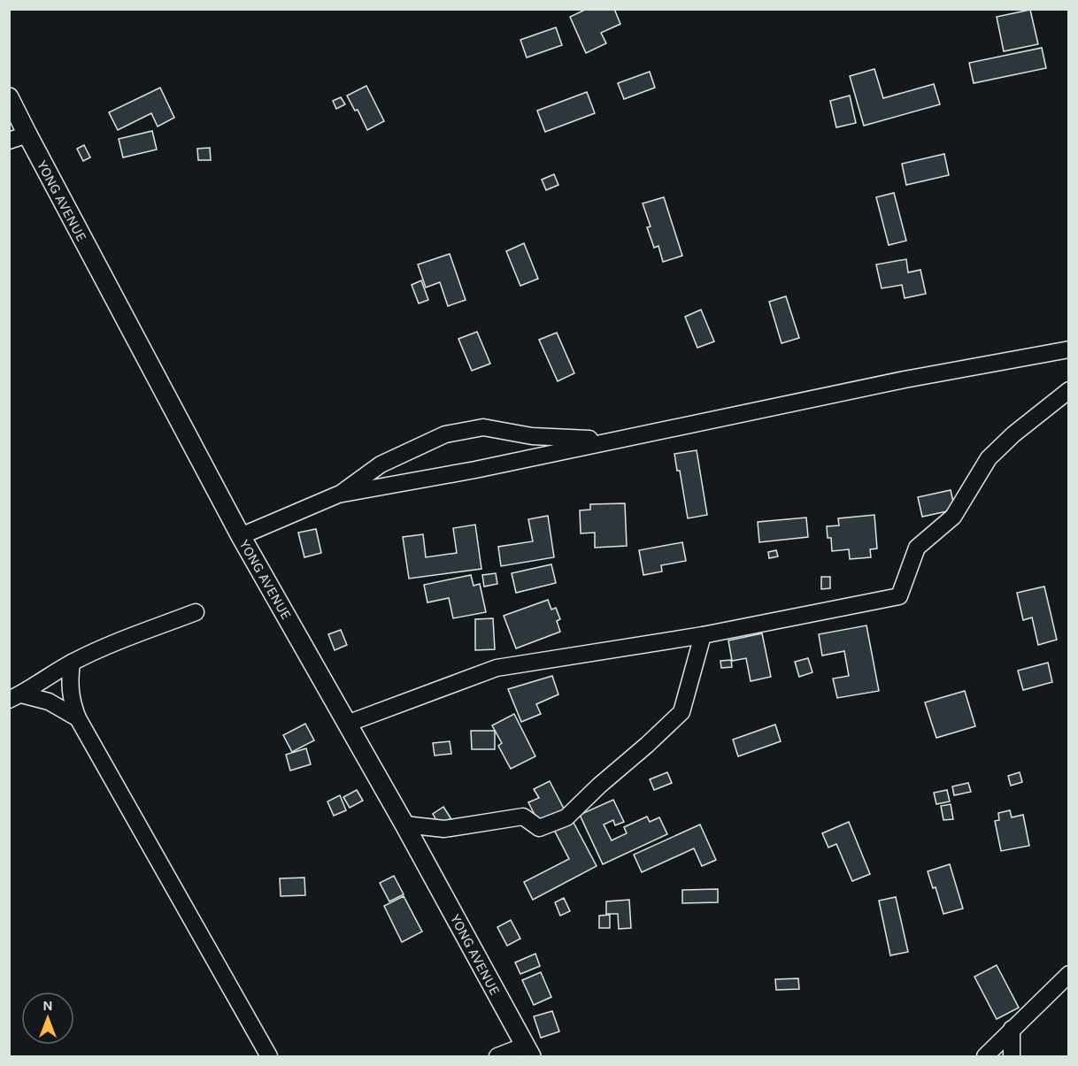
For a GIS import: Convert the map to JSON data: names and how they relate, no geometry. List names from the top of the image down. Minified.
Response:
{"streets":{"street":["YONG AVENUE"]},"north":"top"}
